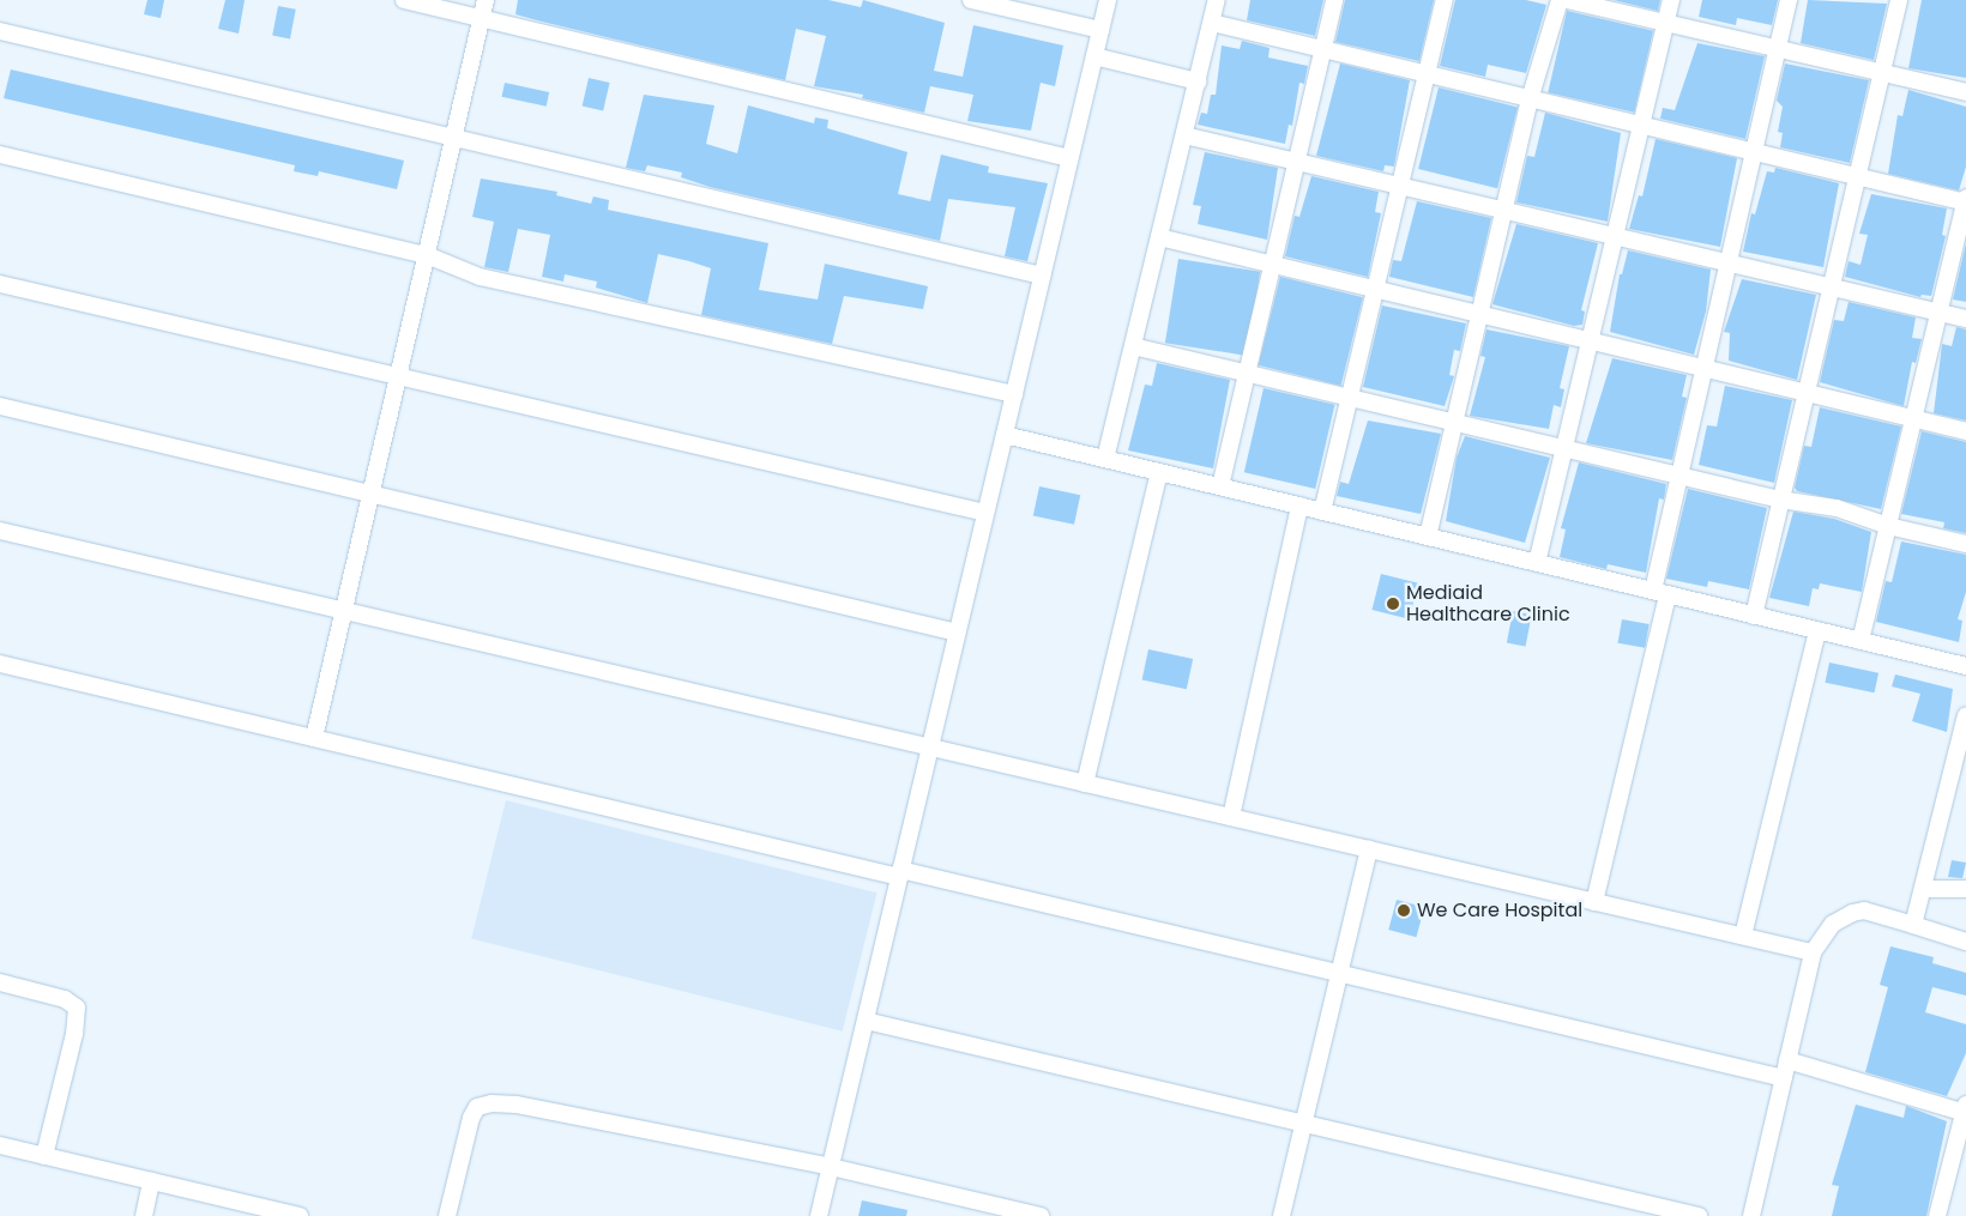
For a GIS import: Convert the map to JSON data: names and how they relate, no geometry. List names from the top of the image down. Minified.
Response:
{"places":["Mediaid Healthcare Clinic","We Care Hospital"]}
